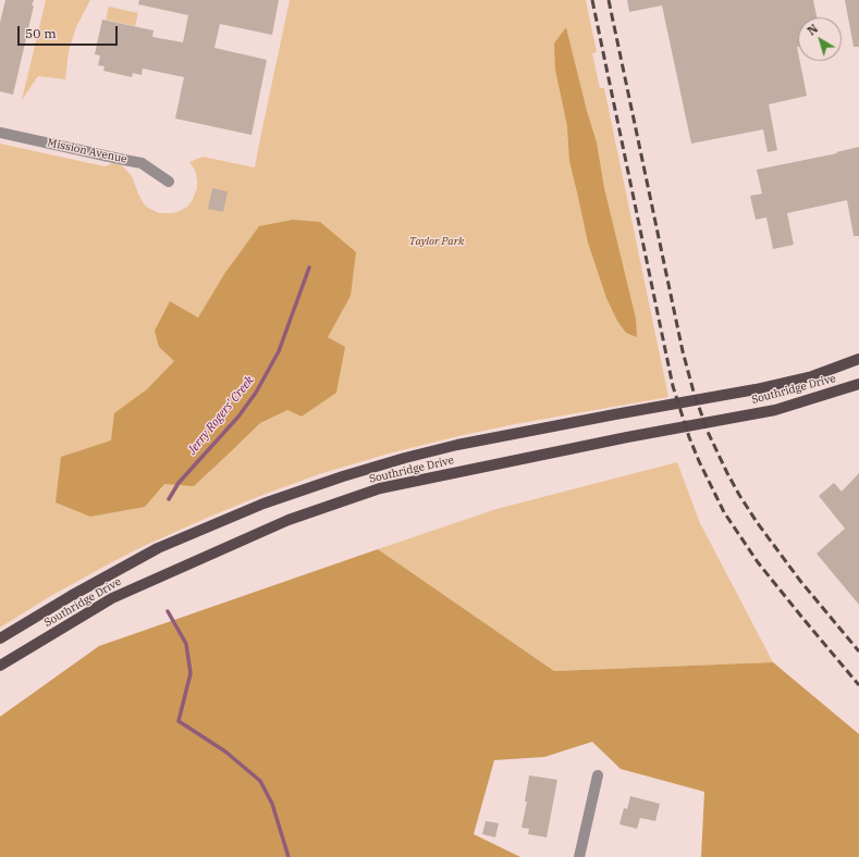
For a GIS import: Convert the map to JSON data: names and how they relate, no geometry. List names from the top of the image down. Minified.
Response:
{"streets":{"main road":["Southridge Drive"],"street":["Mission Avenue"]},"water":["Jerry Rogers' Creek"],"parks":["Taylor Park"],"scale_bar":"50 m","north":"top left"}
